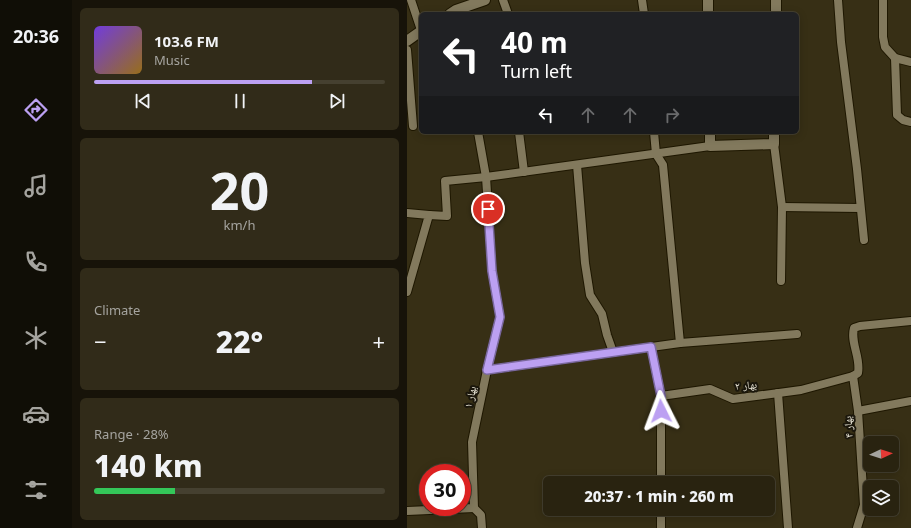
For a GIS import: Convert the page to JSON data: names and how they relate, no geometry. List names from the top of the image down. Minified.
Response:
{"streets":{"street":["بهار ۲","بهار ۱","بهار ۴"]},"crossings":[["بهار ۲","بهار ۴"]],"north":"right","page":{"tabs":"20:36","turn":["40 m","Turn left"],"song":["103.6 FM","Music"],"tile":[["20","km/h"],"Climate",["Range · 28%","140 km"]],"heat":["−","22°","+"],"limit":"30","trip":"20:37 · 1 min · 260 m"}}
